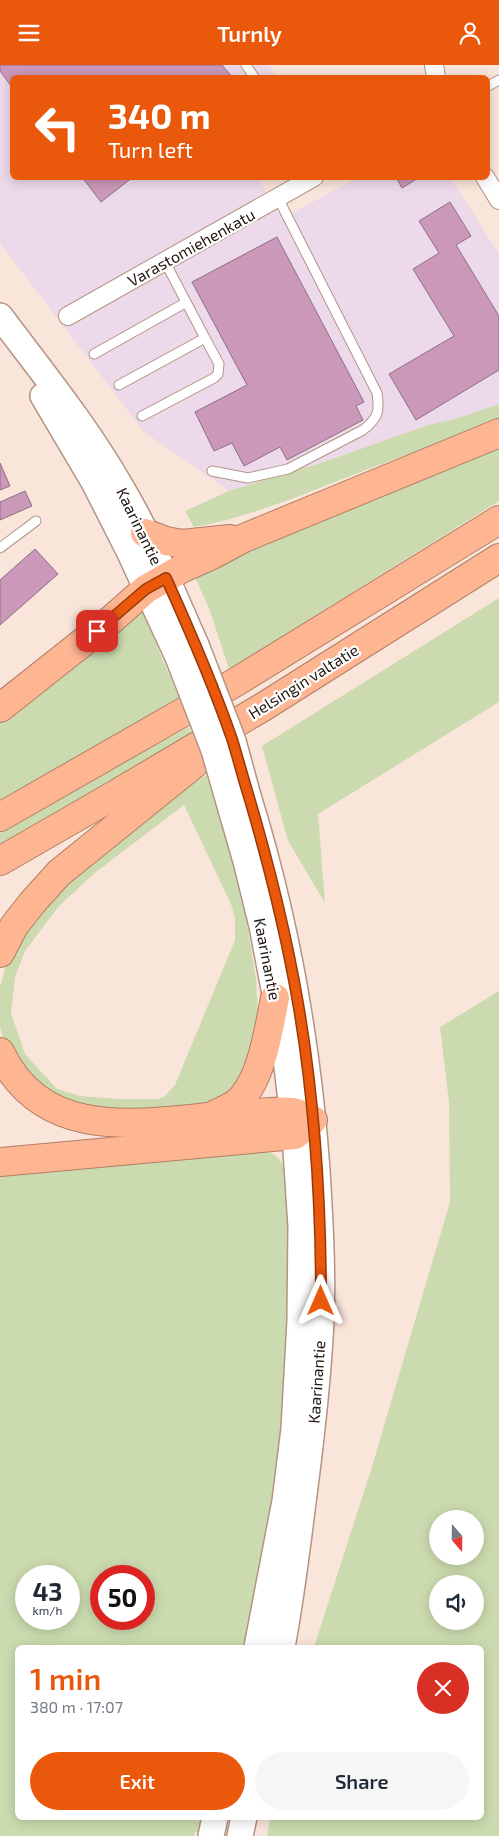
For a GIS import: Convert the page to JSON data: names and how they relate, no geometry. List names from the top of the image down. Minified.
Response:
{"streets":{"highway":["Helsingin valtatie"],"main road":["Kaarinantie"],"street":["Varastomiehenkatu"]},"north":"bottom","page":{"header":"Turnly","turn":["340 m","Turn left"],"speed":"43 km/h","limit":"50","heading":["1 min","380 m · 17:07"],"buttons":["Exit","Share"]}}
